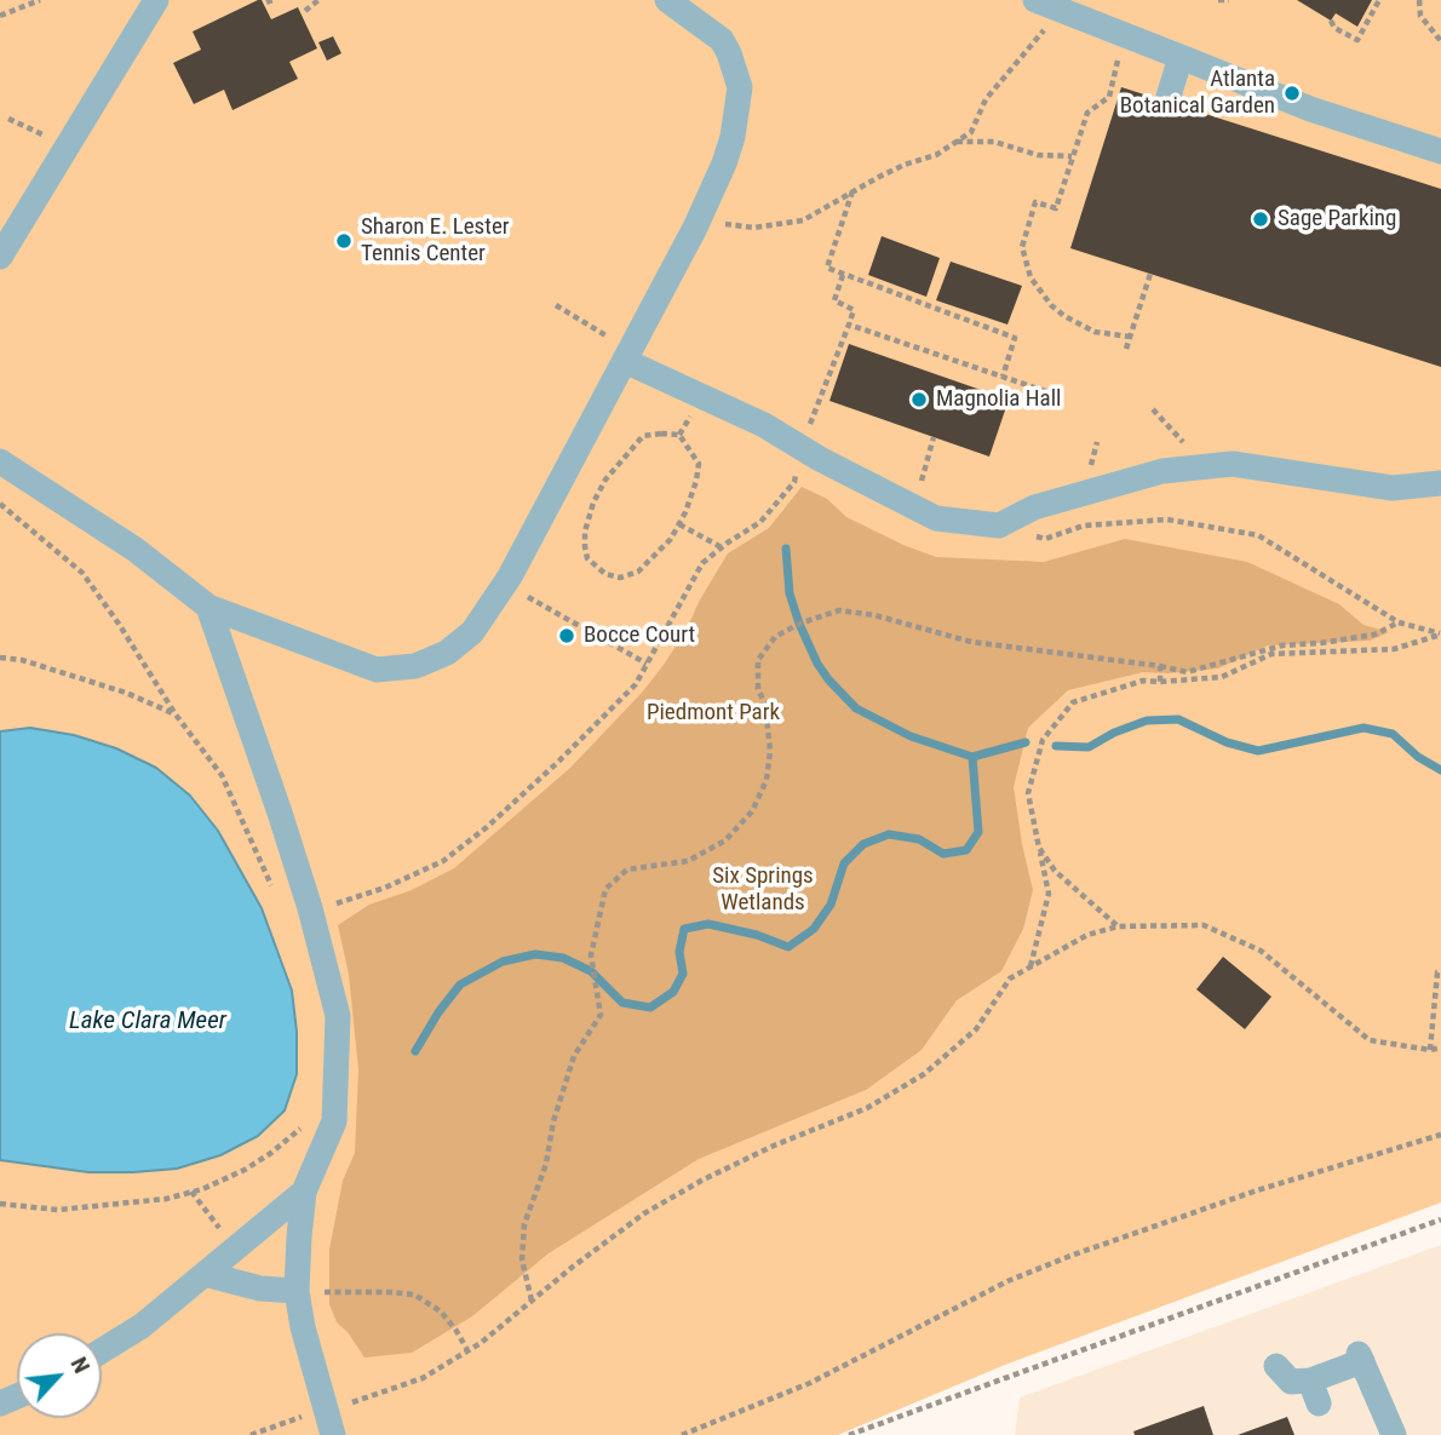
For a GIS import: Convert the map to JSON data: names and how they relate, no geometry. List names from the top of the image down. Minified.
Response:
{"water":["Lake Clara Meer"],"parks":["Piedmont Park","Six Springs Wetlands"],"places":["Atlanta Botanical Garden","Sage Parking","Sharon E. Lester Tennis Center","Magnolia Hall","Bocce Court"],"north":"top right"}
